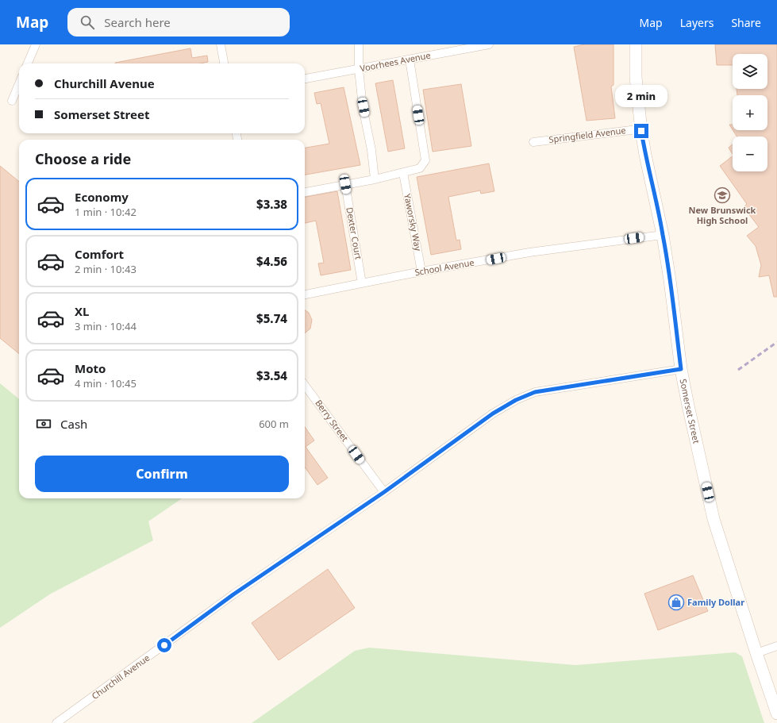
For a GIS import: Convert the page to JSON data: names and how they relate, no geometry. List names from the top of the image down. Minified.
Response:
{"streets":{"main road":["Somerset Street"],"street":["Voorhees Avenue","Springfield Avenue","Yaworsky Way","Dexter Court","School Avenue","Berry Street","Churchill Avenue"]},"crossings":[["Springfield Avenue","Somerset Street"],["Yaworsky Way","School Avenue"],["Dexter Court","School Avenue"],["School Avenue","Somerset Street"],["Somerset Street","Churchill Avenue"],["Berry Street","Churchill Avenue"]],"places":{"school or university":["New Brunswick High School"],"shop":["Family Dollar"]},"page":{"header":"Map","search":"Search here","nav":["Map","Layers","Share"],"map_buttons":["+","−"],"banner":["Churchill Avenue","Somerset Street"],"bubble":"2 min","heading":"Choose a ride","list":[{"name":"Economy","note":"1 min · 10:42","value":"$3.38"},{"name":"Comfort","note":"2 min · 10:43","value":"$4.56"},{"name":"XL","note":"3 min · 10:44","value":"$5.74"},{"name":"Moto","note":"4 min · 10:45","value":"$3.54"}],"pay":["Cash","600 m"],"buttons":"Confirm"}}
